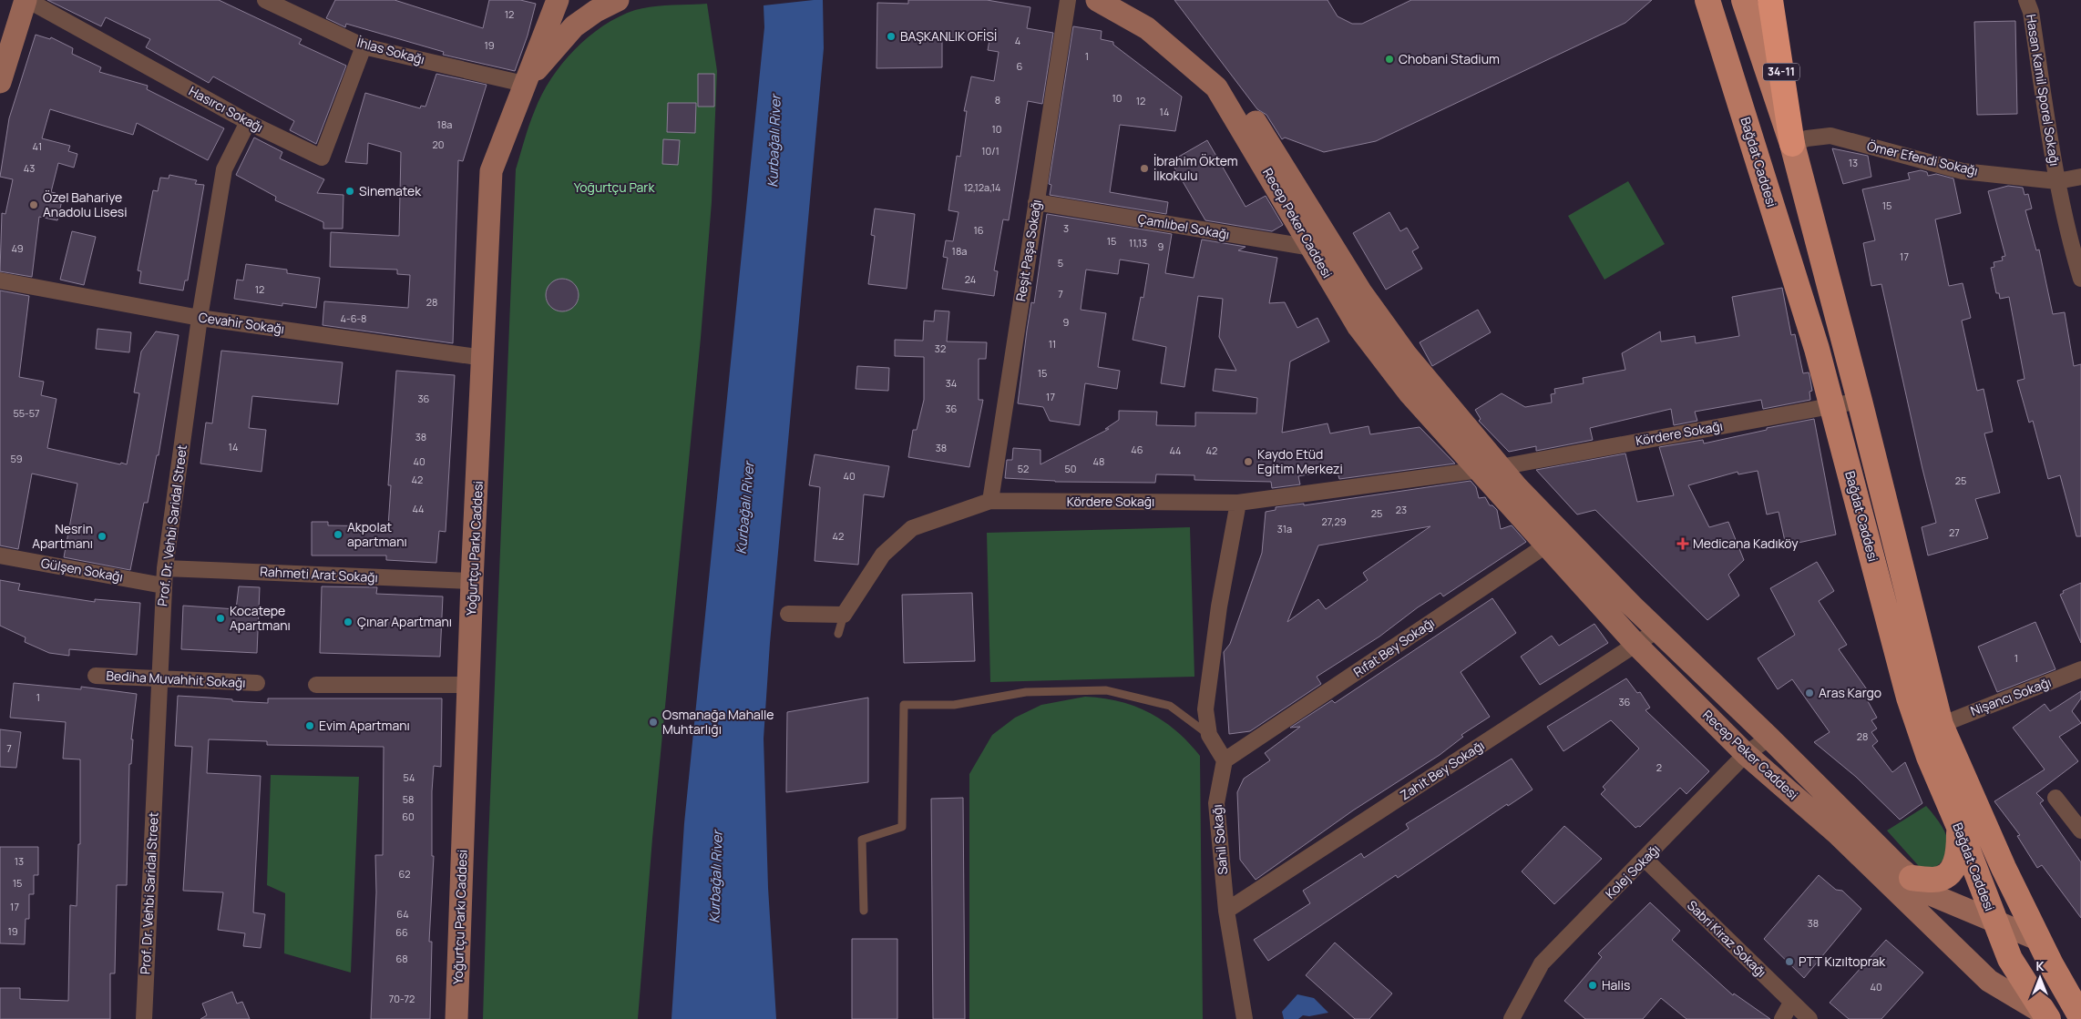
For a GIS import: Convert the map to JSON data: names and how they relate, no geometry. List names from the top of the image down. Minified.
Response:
{"streets":{"highway":["34-11"],"main road":["Bağdat Caddesi","Recep Peker Caddesi","Yoğurtçu Parkı Caddesi"],"street":["İhlas Sokağı","Hasan Kamil Sporel Sokağı","Hasırcı Sokağı","Ömer Efendi Sokağı","Çamlıbel Sokağı","Reşit Paşa Sokağı","Cevahir Sokağı","Kördere Sokağı","Prof. Dr. Vehbi Saridal Street","Gülşen Sokağı","Rahmeti Arat Sokağı","Rıfat Bey Sokağı","Bediha Muvahhit Sokağı","Nişancı Sokağı","Zahit Bey Sokağı","Sahil Sokağı","Kolej Sokağı","Sabri Kiraz Sokağı"]},"crossings":[["İhlas Sokağı","Hasırcı Sokağı"],["İhlas Sokağı","Yoğurtçu Parkı Caddesi"],["34-11","Ömer Efendi Sokağı"],["34-11","Bağdat Caddesi"],["Hasan Kamil Sporel Sokağı","Ömer Efendi Sokağı"],["Hasırcı Sokağı","Prof. Dr. Vehbi Saridal Street"],["Ömer Efendi Sokağı","Bağdat Caddesi"],["Bağdat Caddesi","Recep Peker Caddesi"],["Bağdat Caddesi","Kördere Sokağı"],["Bağdat Caddesi","Nişancı Sokağı"],["Recep Peker Caddesi","Çamlıbel Sokağı"],["Recep Peker Caddesi","Kördere Sokağı"],["Recep Peker Caddesi","Rıfat Bey Sokağı"],["Recep Peker Caddesi","Zahit Bey Sokağı"],["Recep Peker Caddesi","Kolej Sokağı"],["Çamlıbel Sokağı","Reşit Paşa Sokağı"],["Reşit Paşa Sokağı","Kördere Sokağı"],["Cevahir Sokağı","Prof. Dr. Vehbi Saridal Street"],["Cevahir Sokağı","Yoğurtçu Parkı Caddesi"],["Prof. Dr. Vehbi Saridal Street","Gülşen Sokağı"],["Prof. Dr. Vehbi Saridal Street","Rahmeti Arat Sokağı"],["Prof. Dr. Vehbi Saridal Street","Bediha Muvahhit Sokağı"],["Yoğurtçu Parkı Caddesi","Rahmeti Arat Sokağı"],["Rıfat Bey Sokağı","Sahil Sokağı"],["Zahit Bey Sokağı","Sahil Sokağı"],["Kolej Sokağı","Sabri Kiraz Sokağı"]],"water":["Kurbağalı River"],"parks":["Yoğurtçu Park"],"places":{"other":["BAŞKANLIK OFİSİ","Chobani Stadium","İbrahim Öktem İlkokulu","Sinematek","Özel Bahariye Anadolu Lisesi","Kaydo Etüd Egitim Merkezi","Akpolat apartmanı","Nesrin Apartmanı","Kocatepe Apartmanı","Çınar Apartmanı","Aras Kargo","Osmanağa Mahalle Muhtarlığı","Evim Apartmanı","PTT Kızıltoprak","Halis"],"health":["Medicana Kadıköy"]},"house_numbers":["12","4","19","1","6","10","8","12","14","18a","10","20","41","10/1","13","43","12,12a,14","15","3","16","15","11,13","9","49","18a","17","5","24","12","7","28","4-6-8","9","11","32","15","34","17","36","36","55-57","38","14","38","46","44","42","59","40","48","52","50","40","42","25","44","23","25","27,29","31a","27","42","1","1","36","28","7","2","54","58","60","13","62","15","17","64","38","19","66","68","40","70-72"],"north":"top"}
